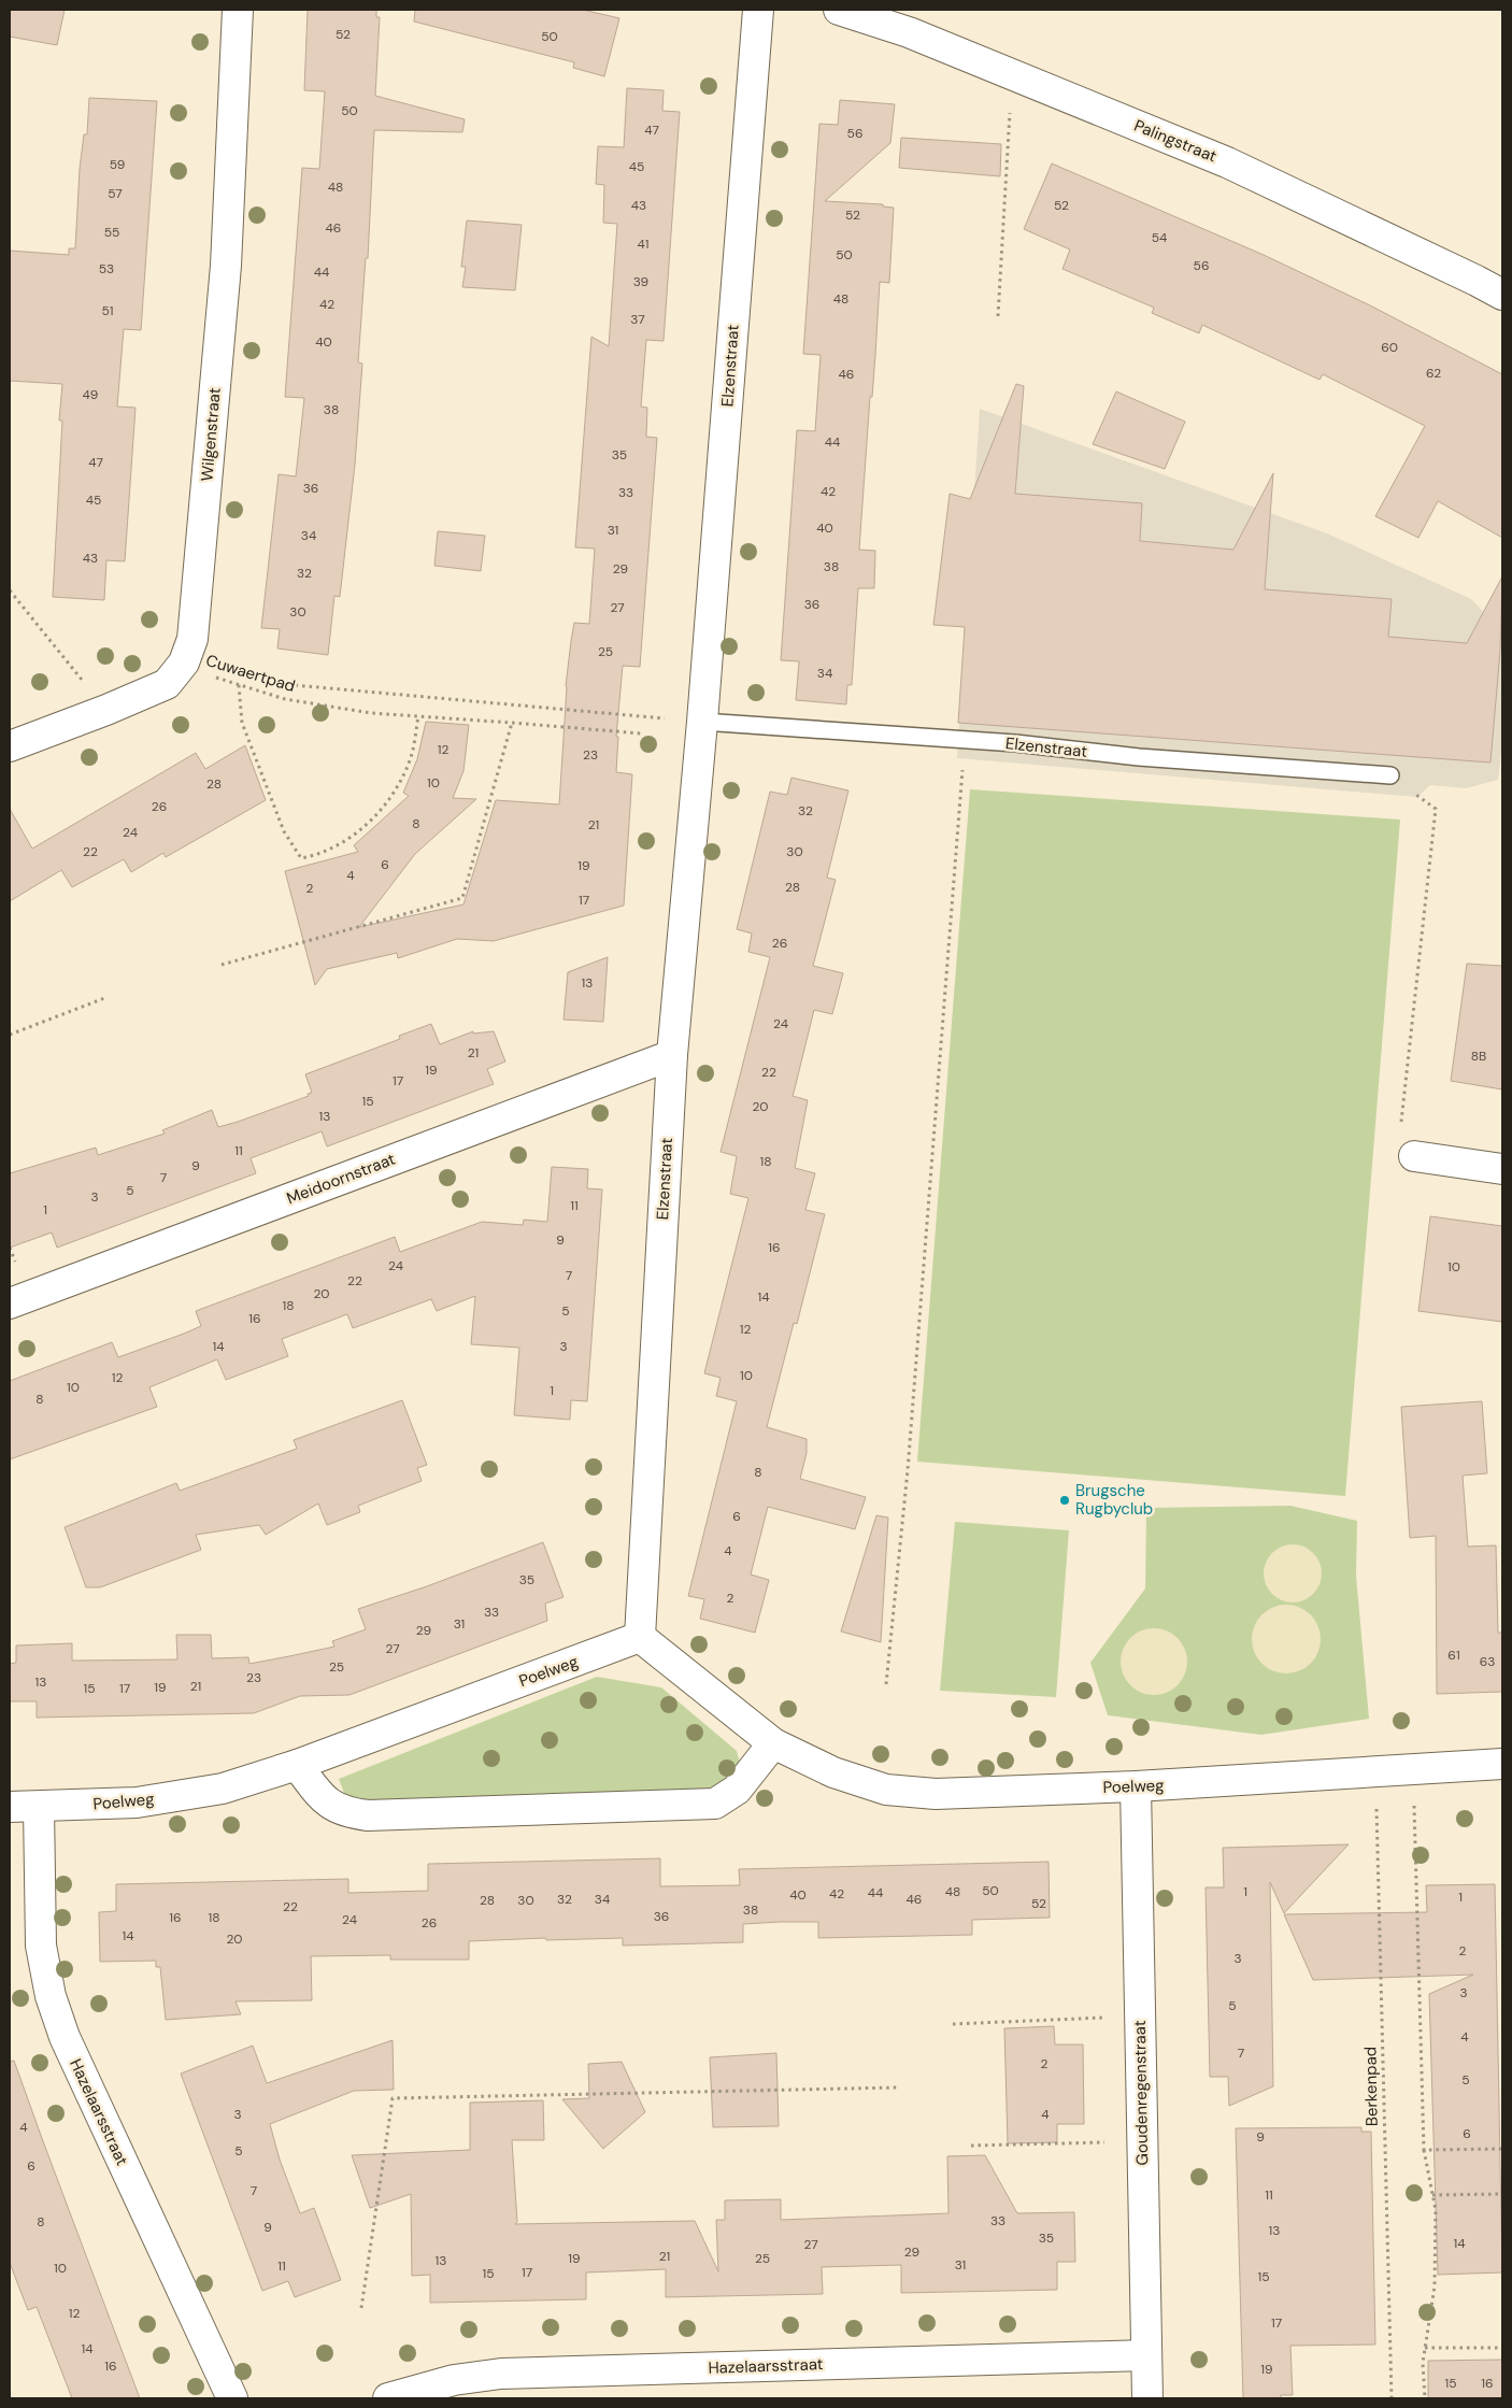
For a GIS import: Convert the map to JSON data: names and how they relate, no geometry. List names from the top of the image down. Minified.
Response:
{"streets":{"street":["Palingstraat","Elzenstraat","Wilgenstraat","Meidoornstraat","Poelweg","Goudenregenstraat","Hazelaarsstraat"],"path":["Cuwaertpad","Berkenpad"]},"crossings":[["Elzenstraat","Cuwaertpad"],["Elzenstraat","Meidoornstraat"],["Elzenstraat","Poelweg"],["Wilgenstraat","Cuwaertpad"],["Poelweg","Berkenpad"],["Poelweg","Goudenregenstraat"],["Poelweg","Hazelaarsstraat"],["Goudenregenstraat","Hazelaarsstraat"]],"places":["Brugsche Rugbyclub"],"house_numbers":["52","50","50","47","56","59","45","48","57","43","52","52","46","55","54","41","50","56","53","44","39","48","42","51","37","40","60","62","46","49","38","44","35","47","36","42","33","45","40","31","34","43","38","29","32","36","27","30","25","34","12","23","10","28","26","32","8","21","24","22","30","6","19","4","28","2","17","26","13","24","21","8B","19","22","17","15","20","13","11","18","9","7","5","3","11","1","9","16","24","10","7","22","20","14","18","5","16","12","14","3","10","12","10","1","8","8","6","4","35","2","33","31","29","27","61","63","25","23","13","21","19","15","17","50","48","1","44","42","40","1","32","34","46","28","30","52","22","38","36","16","18","24","26","14","20","2","3","3","5","4","7","2","5","3","4","4","6","9","5","6","7","11","33","8","9","13","35","14","27","29","21","19","25","13","31","11","10","17","15","15","12","17","14","16","19","15","16"]}
